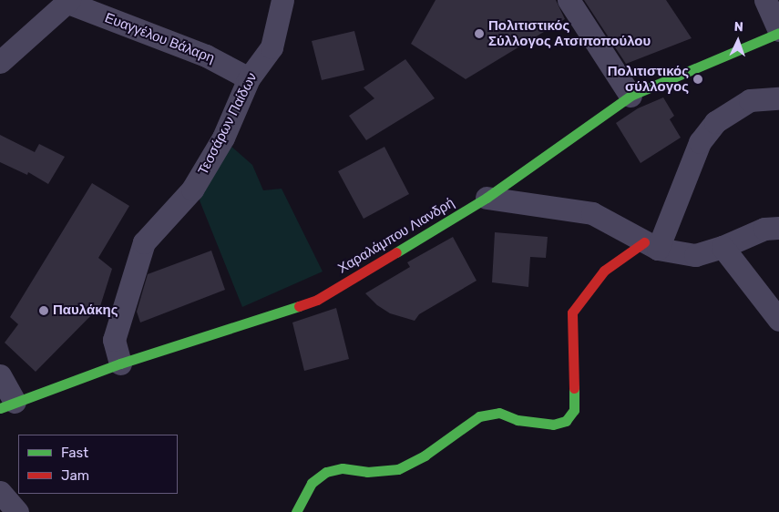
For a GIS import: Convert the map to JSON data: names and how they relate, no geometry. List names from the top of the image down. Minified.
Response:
{"streets":{"main road":["Χαραλάμπου Λιανδρή"],"street":["Ευαγγέλου Βάλαρη","Τεσσάρων Παίδων"]},"crossings":[["Ευαγγέλου Βάλαρη","Τεσσάρων Παίδων"],["Τεσσάρων Παίδων","Χαραλάμπου Λιανδρή"]],"places":["Πολιτιστικός Σύλλογος Ατσιποπούλου","Πολιτιστικός σύλλογος","Παυλάκης"],"legend":["Fast","Jam"],"north":"top"}
